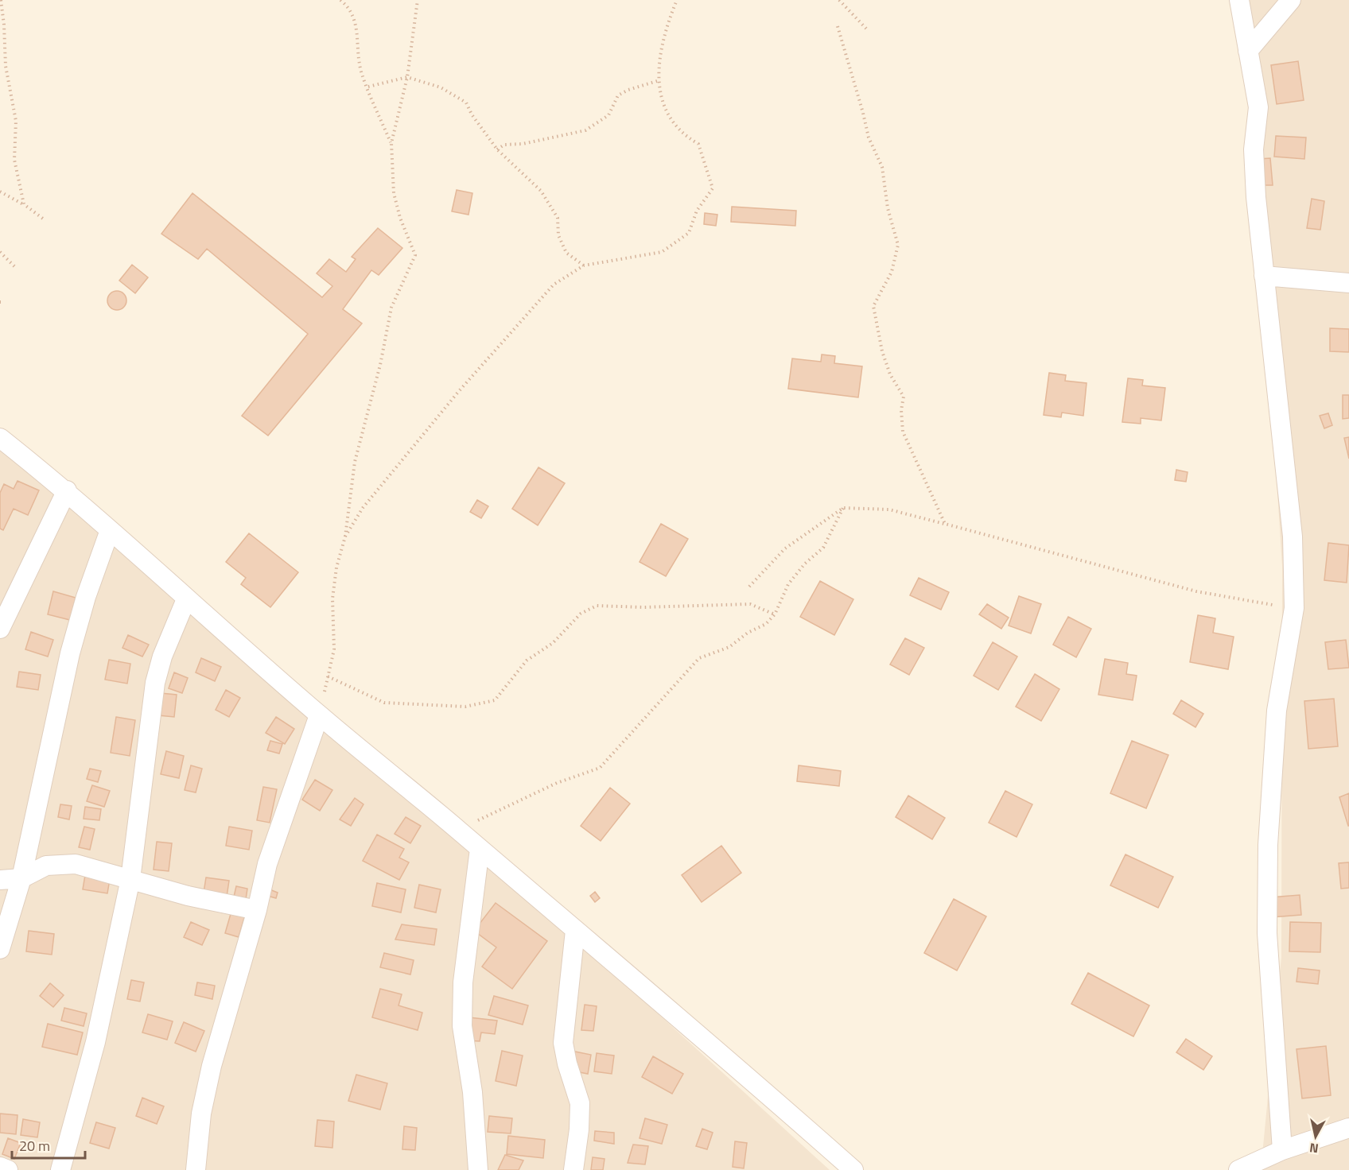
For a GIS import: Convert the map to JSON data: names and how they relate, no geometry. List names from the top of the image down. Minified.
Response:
{"scale_bar":"20 m","north":"bottom"}
